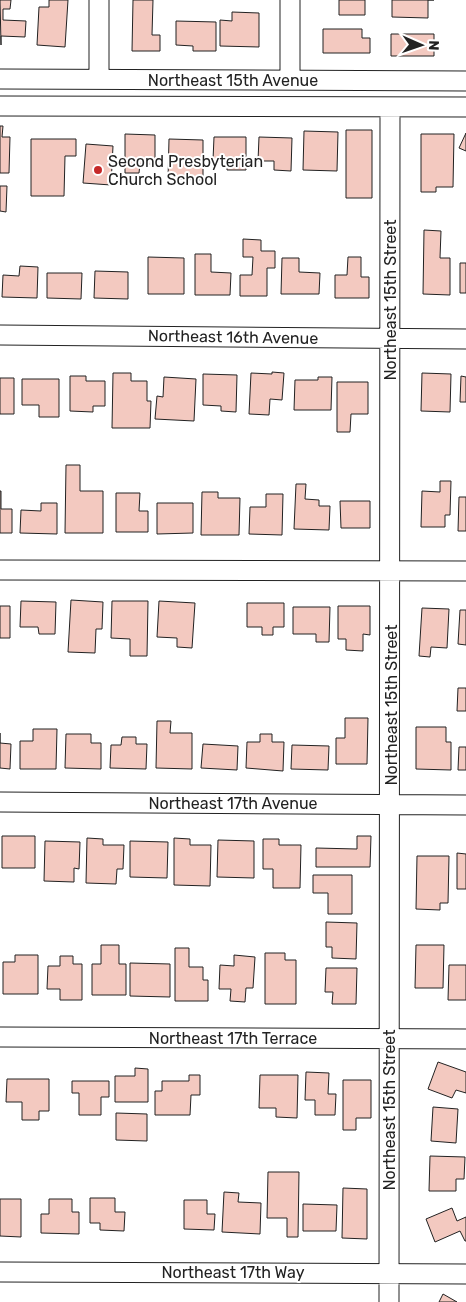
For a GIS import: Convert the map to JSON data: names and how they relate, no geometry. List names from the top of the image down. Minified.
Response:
{"streets":{"street":["Northeast 15th Avenue","Northeast 15th Street","Northeast 16th Avenue","Northeast 17th Avenue","Northeast 17th Terrace","Northeast 17th Way"]},"crossings":[["Northeast 15th Avenue","Northeast 15th Street"],["Northeast 15th Street","Northeast 16th Avenue"],["Northeast 15th Street","Northeast 17th Avenue"],["Northeast 15th Street","Northeast 17th Terrace"],["Northeast 15th Street","Northeast 17th Way"]],"places":["Second Presbyterian Church School"],"north":"right"}
